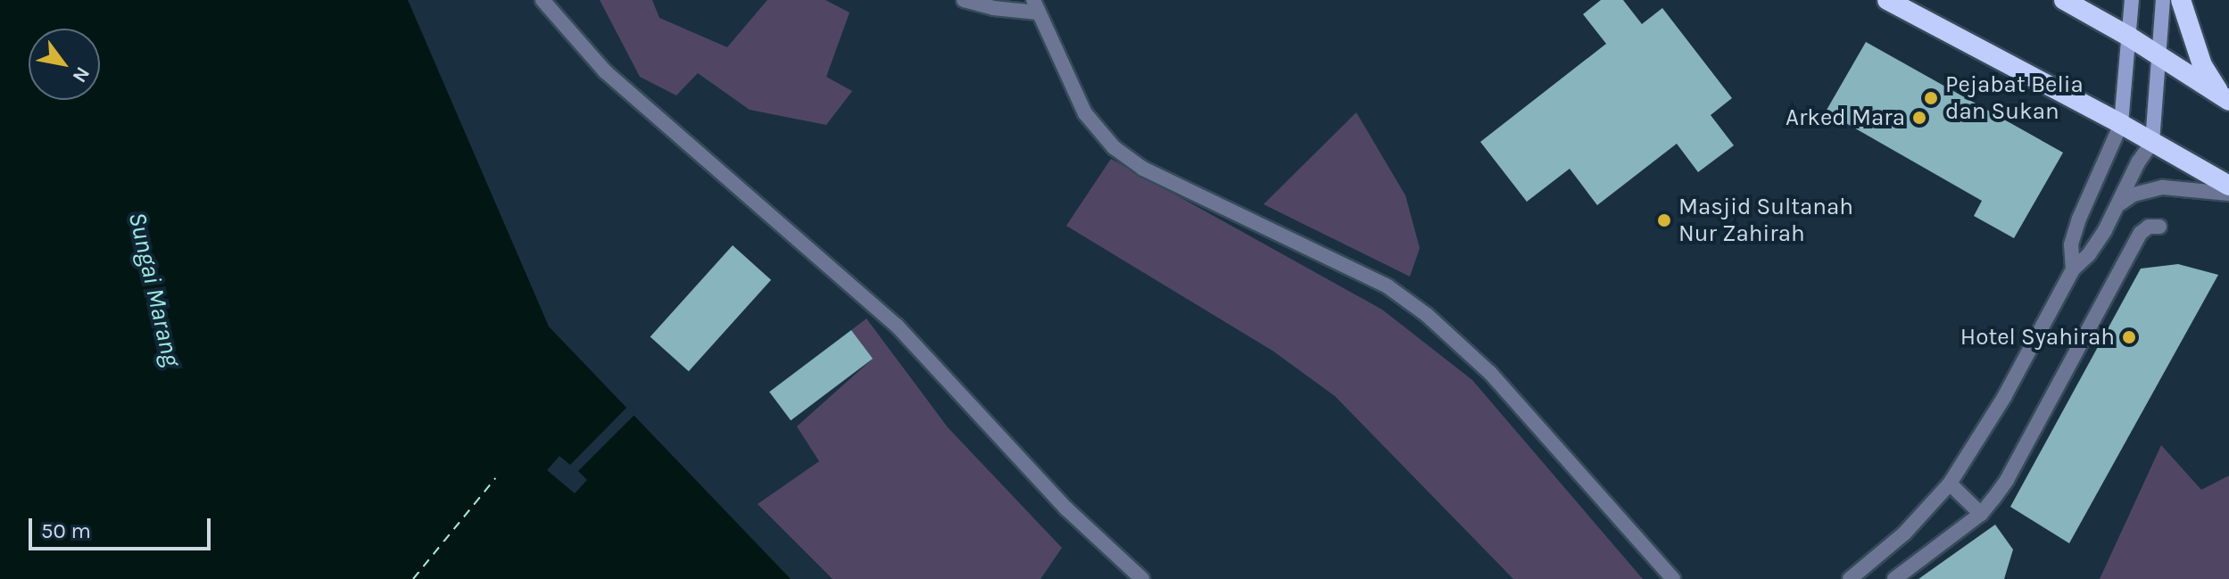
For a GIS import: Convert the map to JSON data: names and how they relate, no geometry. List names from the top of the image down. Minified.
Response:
{"water":["Sungai Marang"],"places":["Pejabat Belia dan Sukan","Arked Mara","Masjid Sultanah Nur Zahirah","Hotel Syahirah"],"scale_bar":"50 m","north":"bottom right"}
